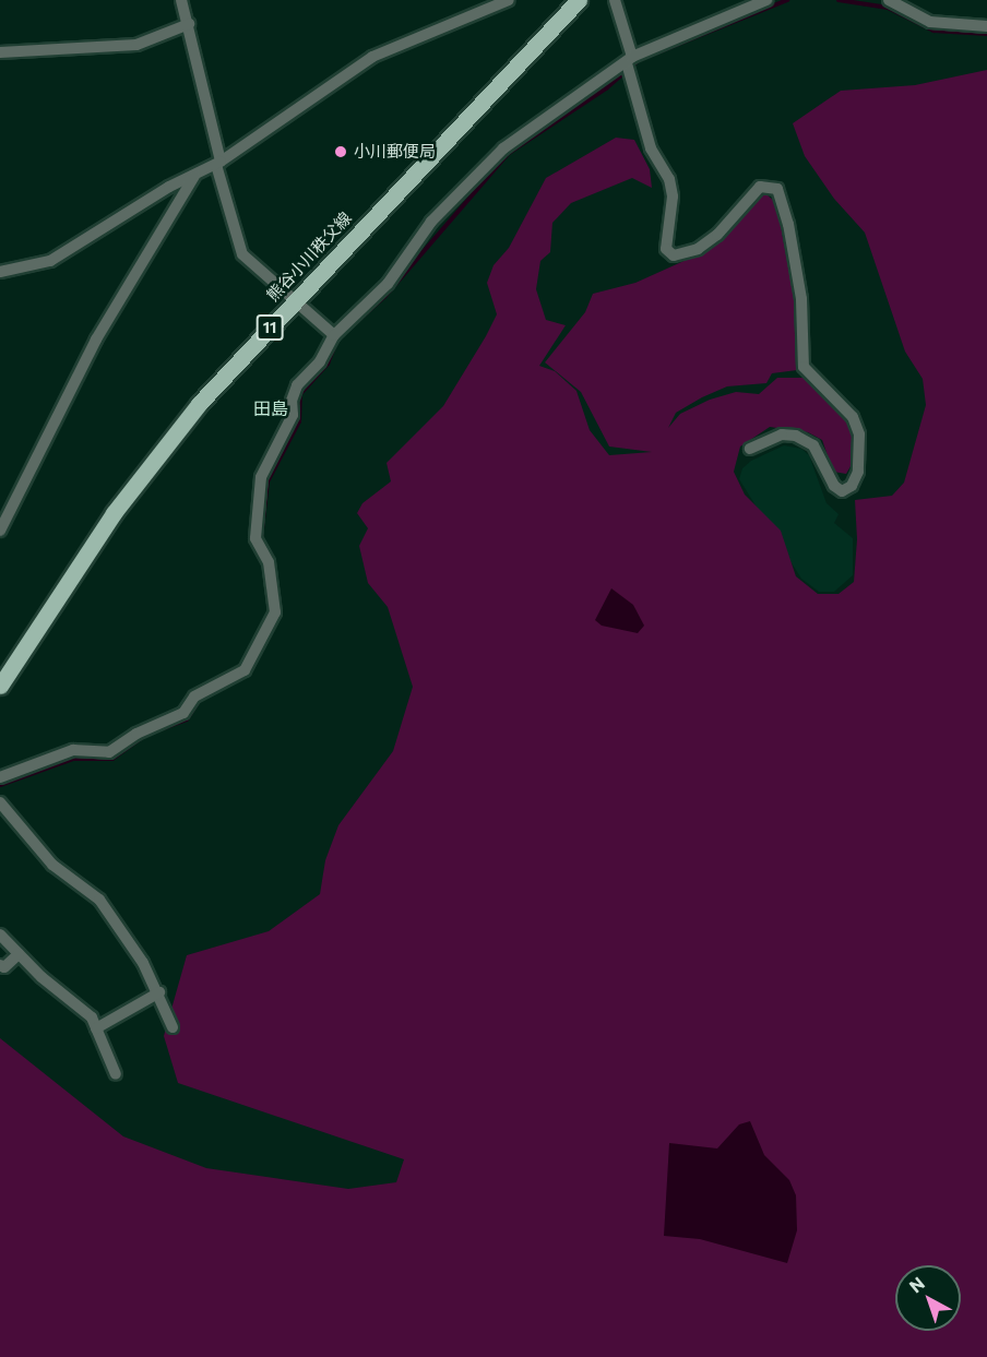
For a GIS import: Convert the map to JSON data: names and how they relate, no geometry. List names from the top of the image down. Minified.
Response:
{"streets":{"main road":["熊谷小川秩父線","11"]},"districts":["田島"],"places":["小川郵便局"],"north":"top left"}
